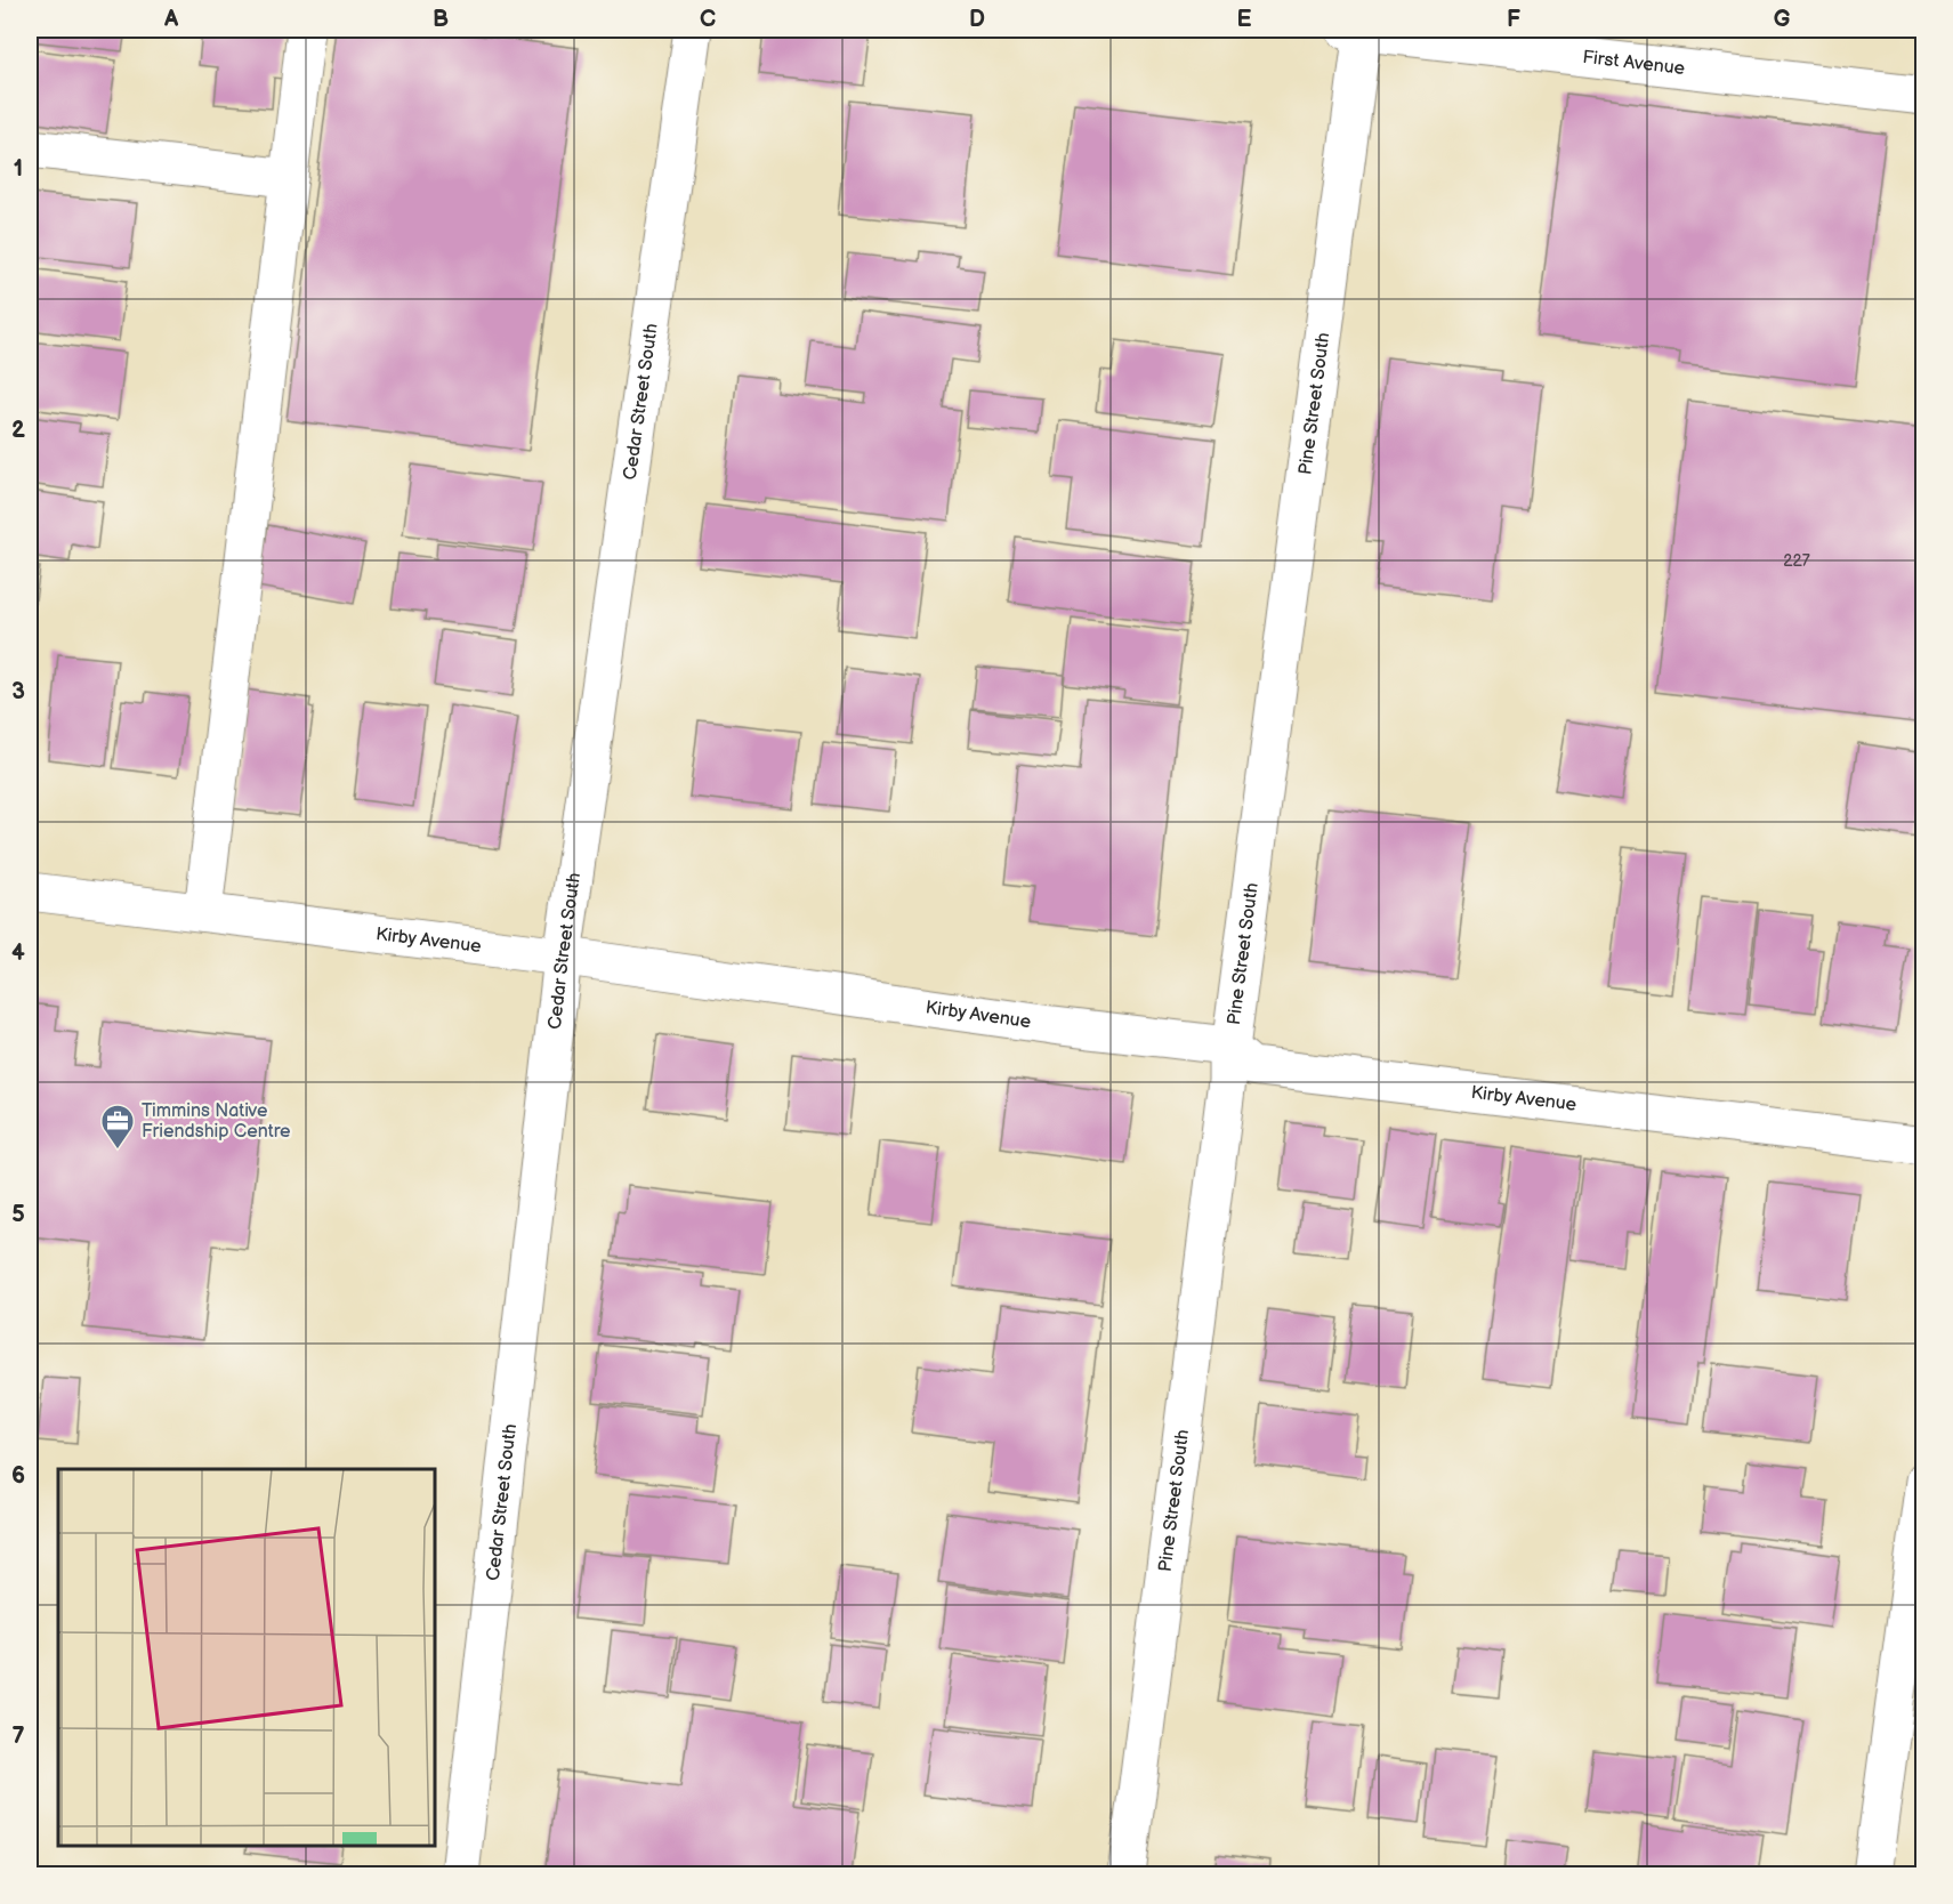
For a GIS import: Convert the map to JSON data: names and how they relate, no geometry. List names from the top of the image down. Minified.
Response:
{"streets":{"street":["First Avenue","Cedar Street South","Pine Street South","Kirby Avenue"]},"crossings":[["First Avenue","Pine Street South"],["Cedar Street South","Kirby Avenue"],["Pine Street South","Kirby Avenue"]],"places":{"office":["Timmins Native Friendship Centre"]},"house_numbers":["227"],"grid":{"columns":["A","B","C","D","E","F","G"],"rows":["1","2","3","4","5","6","7"]}}
